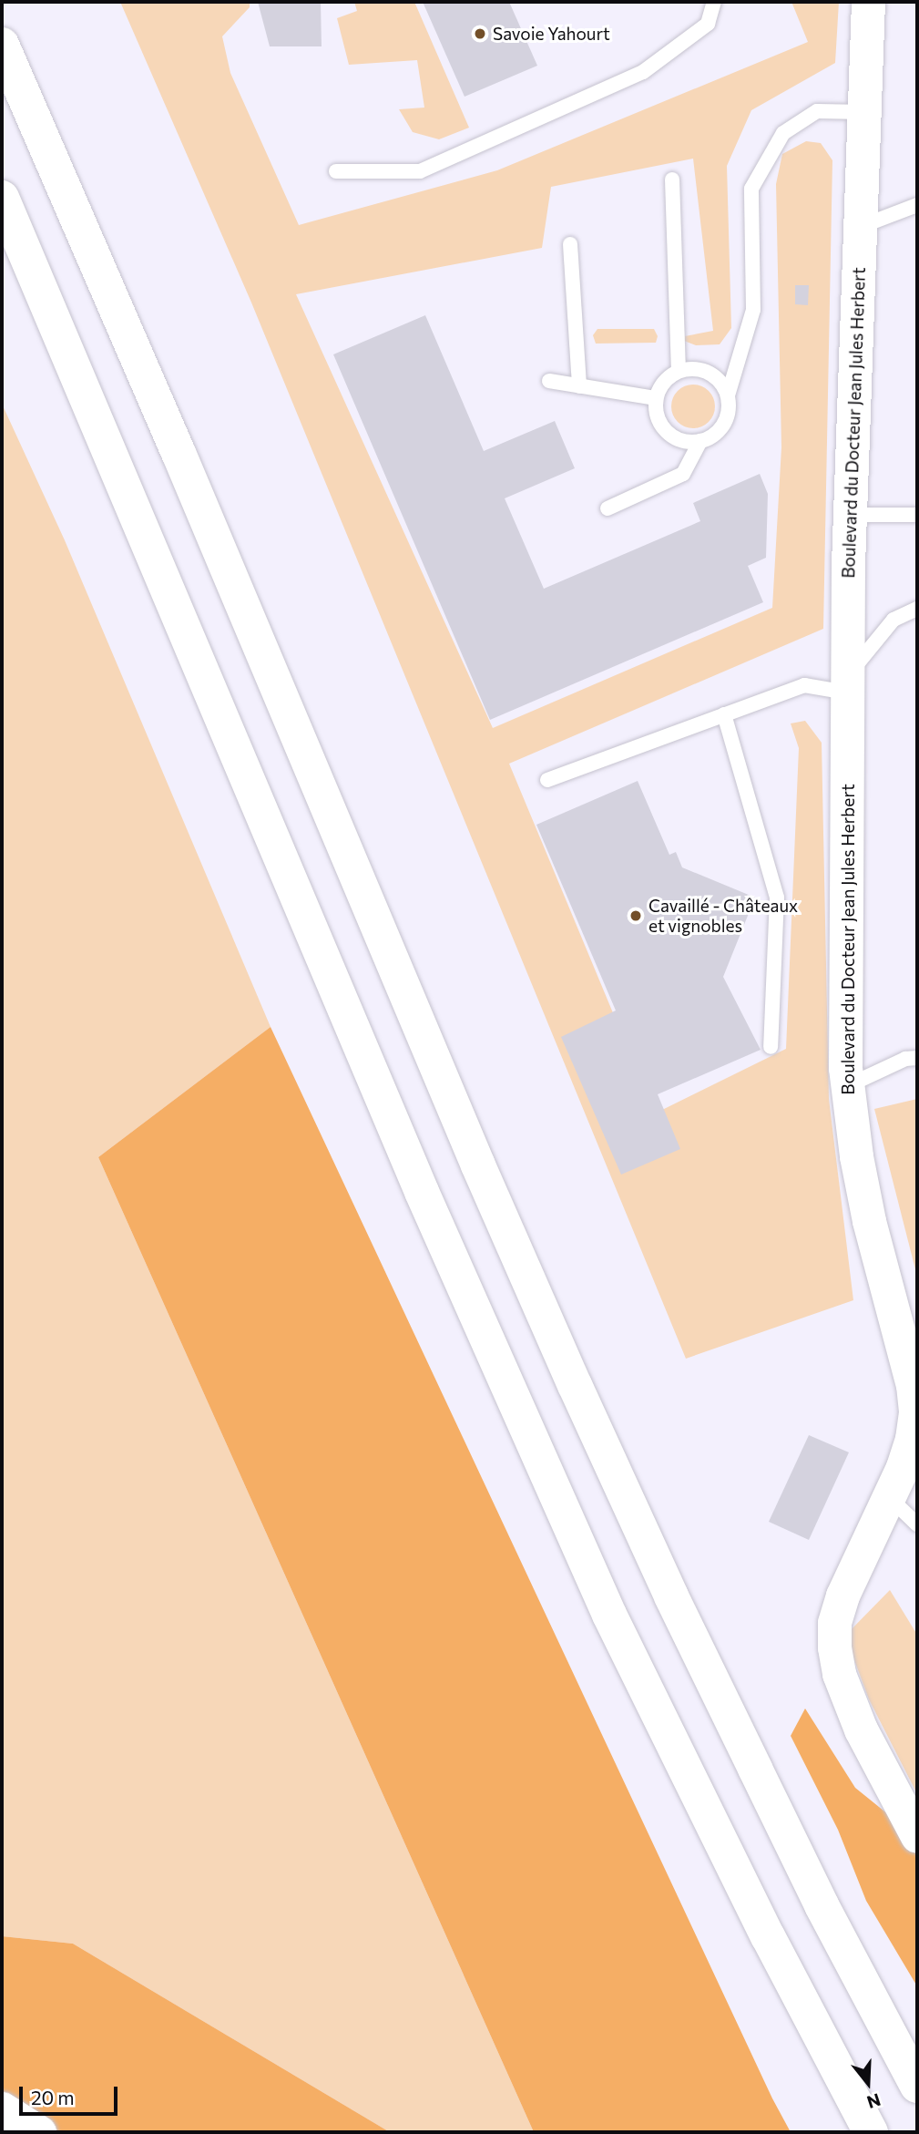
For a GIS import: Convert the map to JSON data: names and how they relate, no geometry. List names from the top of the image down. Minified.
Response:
{"streets":{"street":["Boulevard du Docteur Jean Jules Herbert"]},"places":["Savoie Yahourt","Cavaillé - Châteaux et vignobles"],"scale_bar":"20 m","north":"bottom"}
